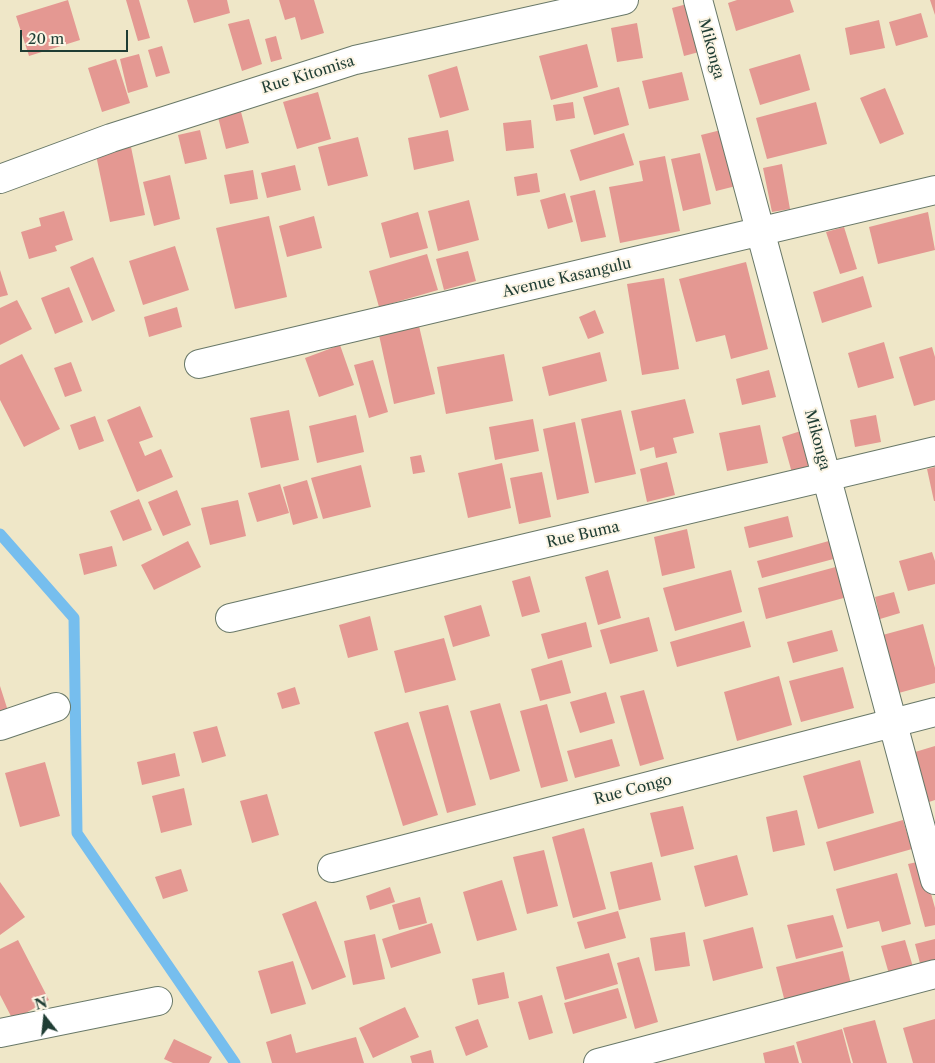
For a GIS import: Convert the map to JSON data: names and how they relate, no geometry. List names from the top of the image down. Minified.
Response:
{"streets":{"street":["Mikonga","Rue Kitomisa","Avenue Kasangulu","Rue Buma","Rue Congo"]},"crossings":[["Mikonga","Avenue Kasangulu"],["Mikonga","Rue Buma"],["Mikonga","Rue Congo"]],"scale_bar":"20 m","north":"top"}
